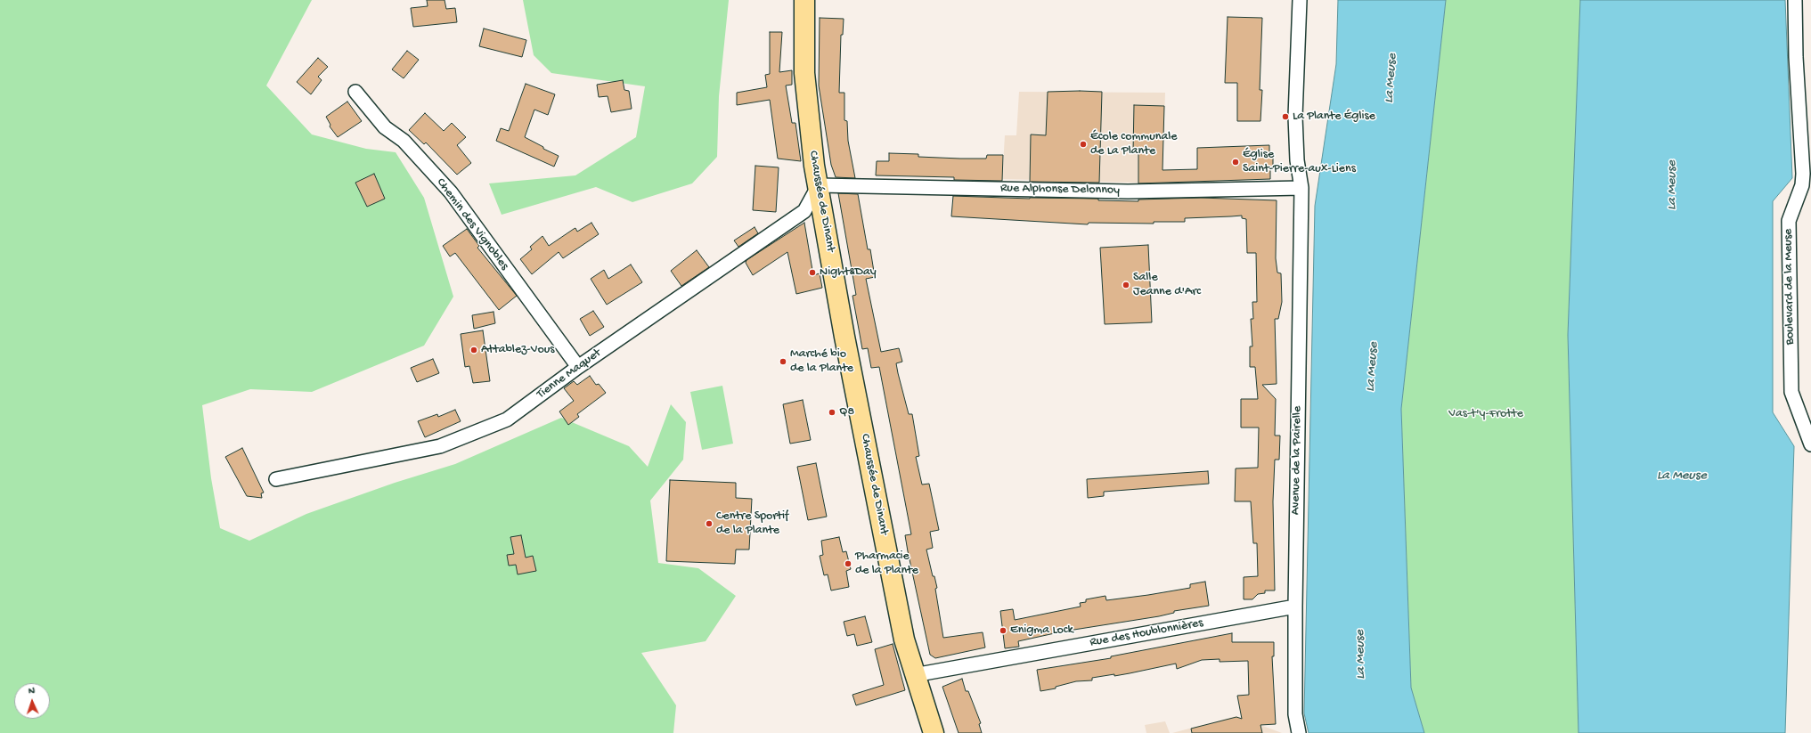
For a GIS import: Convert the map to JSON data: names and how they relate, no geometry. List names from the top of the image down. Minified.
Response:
{"streets":{"main road":["Chaussée de Dinant"],"street":["Rue Alphonse Delonnoy","Chemin des Vignobles","Boulevard de la Meuse","Tienne Maquet","Avenue de la Pairelle","Rue des Houblonnières"]},"crossings":[["Rue Alphonse Delonnoy","Chaussée de Dinant"],["Rue Alphonse Delonnoy","Tienne Maquet"],["Rue Alphonse Delonnoy","Avenue de la Pairelle"],["Chaussée de Dinant","Tienne Maquet"],["Chaussée de Dinant","Rue des Houblonnières"],["Chemin des Vignobles","Tienne Maquet"],["Avenue de la Pairelle","Rue des Houblonnières"]],"water":["La Meuse"],"parks":["Vas-t'y-Frotte"],"places":["La Plante Église","École communale de La Plante","Église Saint-Pierre-aux-Liens","Night&Day","Salle Jeanne d'Arc","Attablez-Vous","Marché bio de la Plante","Q8","Centre Sportif de la Plante","Pharmacie de la Plante","Enigma Lock"],"north":"top"}
